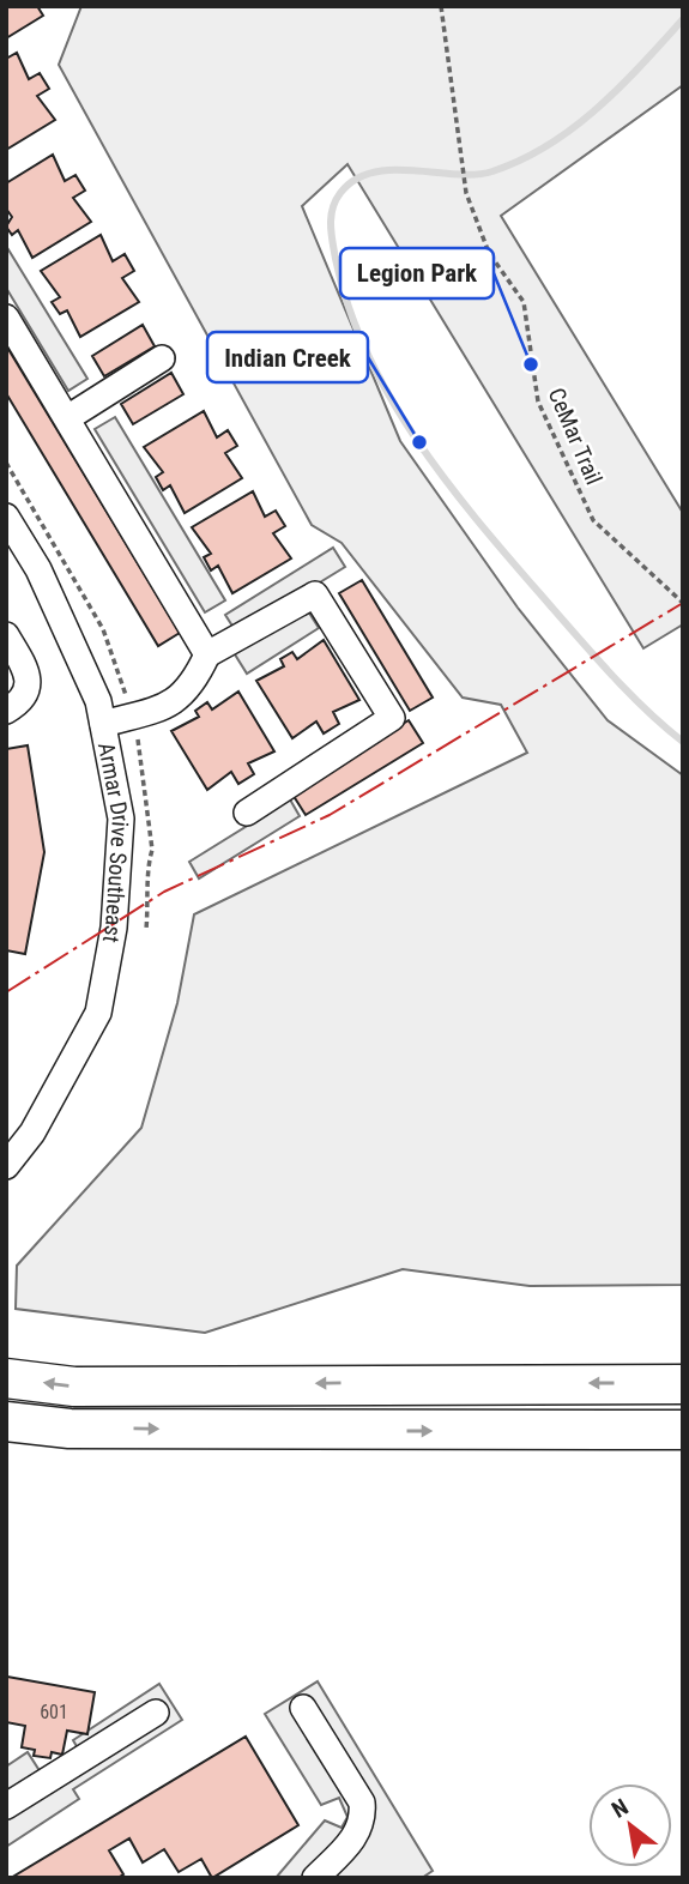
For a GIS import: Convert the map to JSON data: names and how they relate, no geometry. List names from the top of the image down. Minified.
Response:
{"streets":{"street":["Armar Drive Southeast"],"path":["CeMar Trail"]},"places":["Legion Park","Indian Creek"],"house_numbers":["601"],"north":"top left"}
